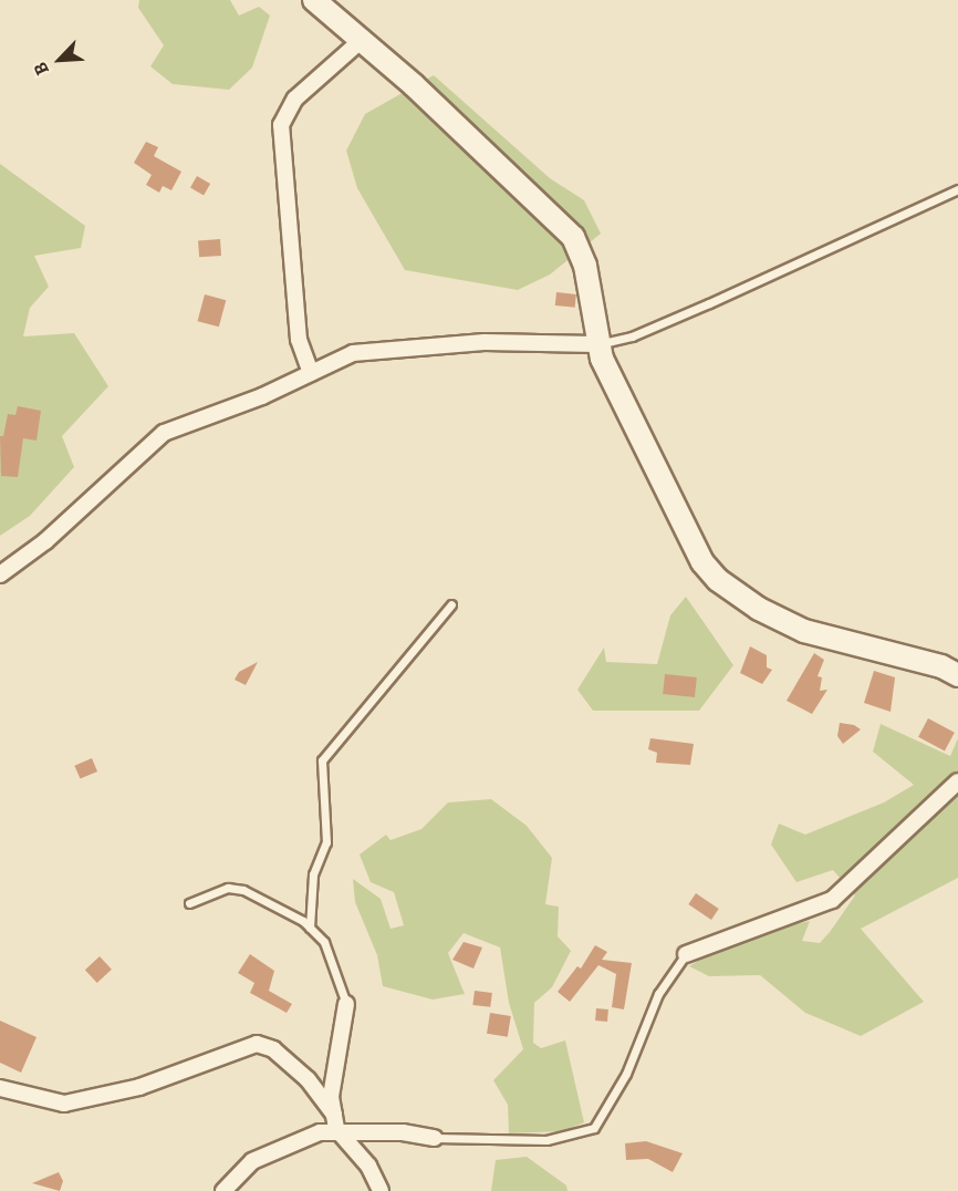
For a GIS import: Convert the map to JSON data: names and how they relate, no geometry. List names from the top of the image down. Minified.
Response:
{"north":"bottom left"}
